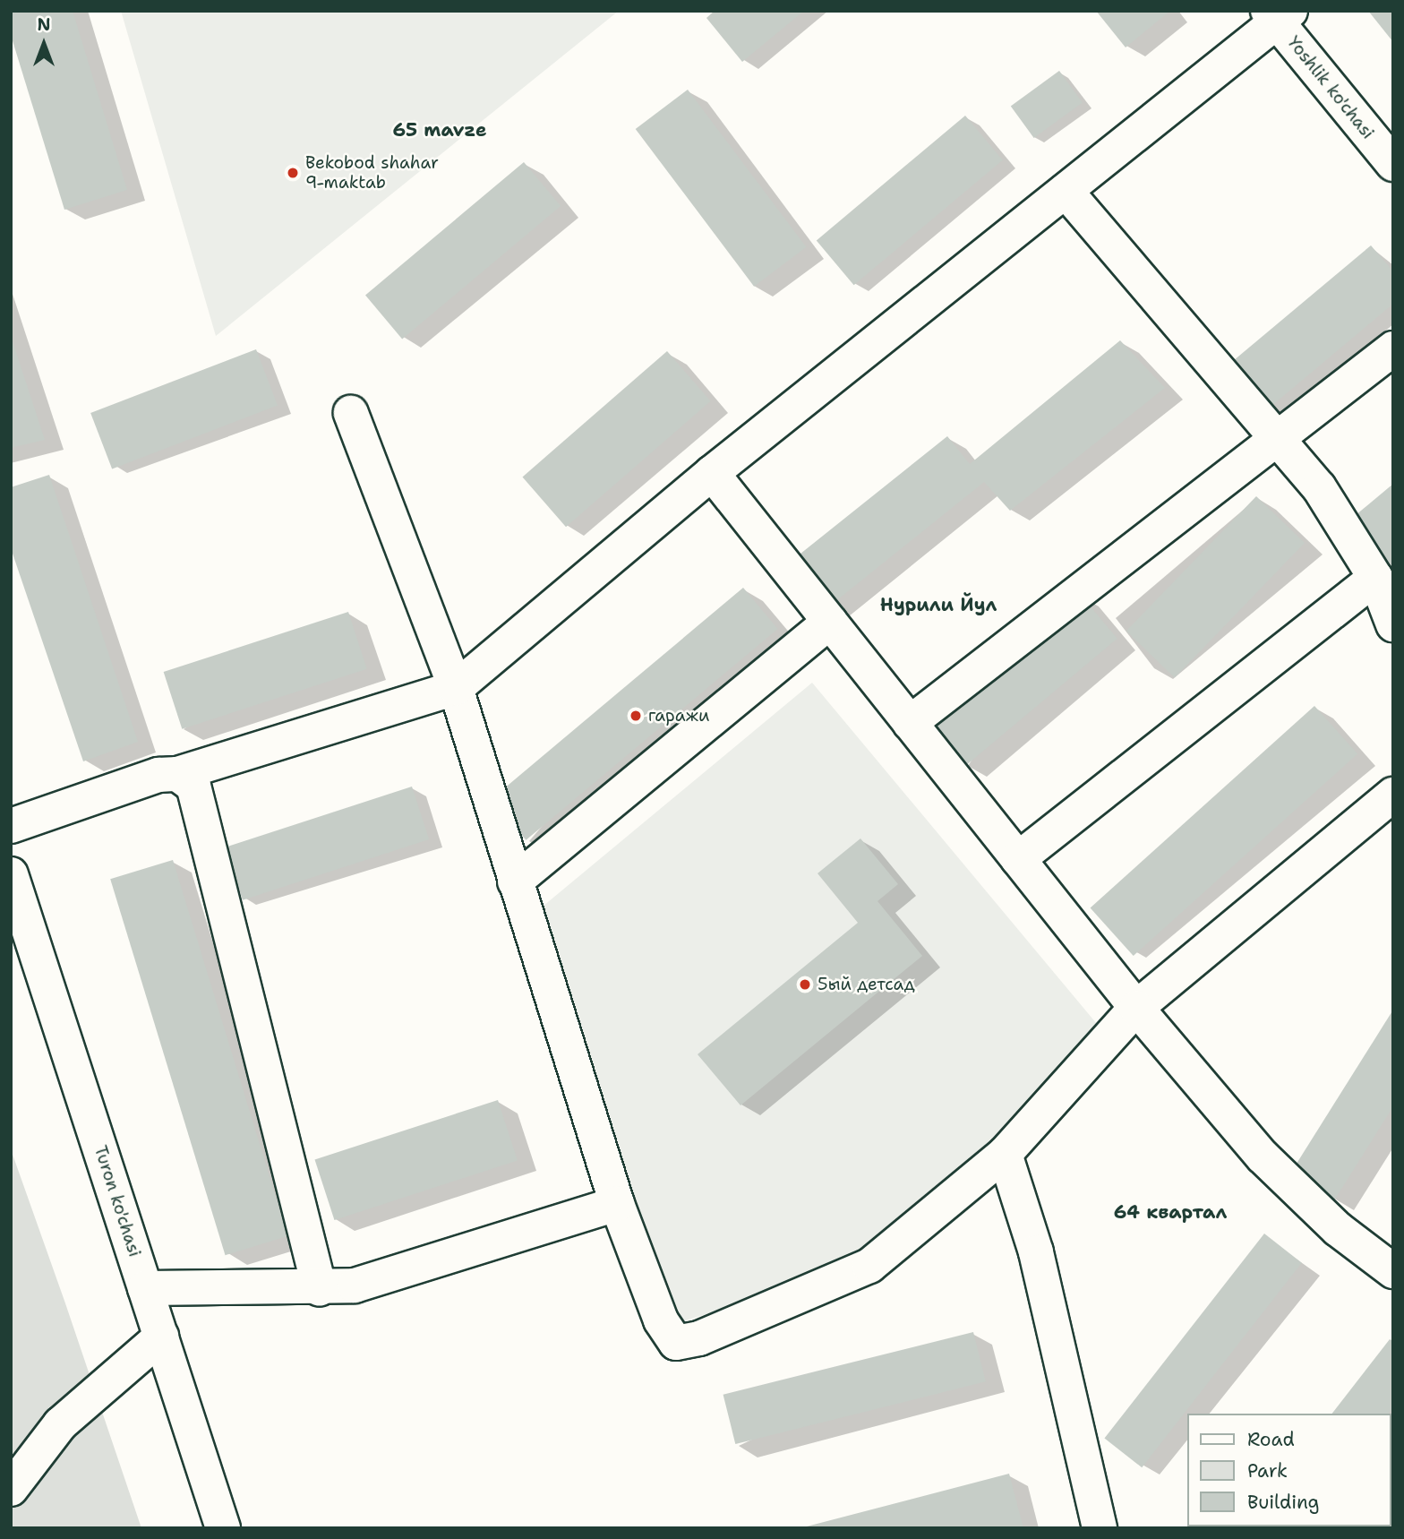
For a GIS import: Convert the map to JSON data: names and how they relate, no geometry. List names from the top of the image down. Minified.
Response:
{"streets":{"street":["Yoshlik ko'chasi","Turon ko'chasi"]},"districts":["65 mavze","Нурили Йул","64 квартал"],"places":["Bekobod shahar 9-maktab","гаражи","5ый детсад"],"legend":["Road","Park","Building"],"north":"top"}
